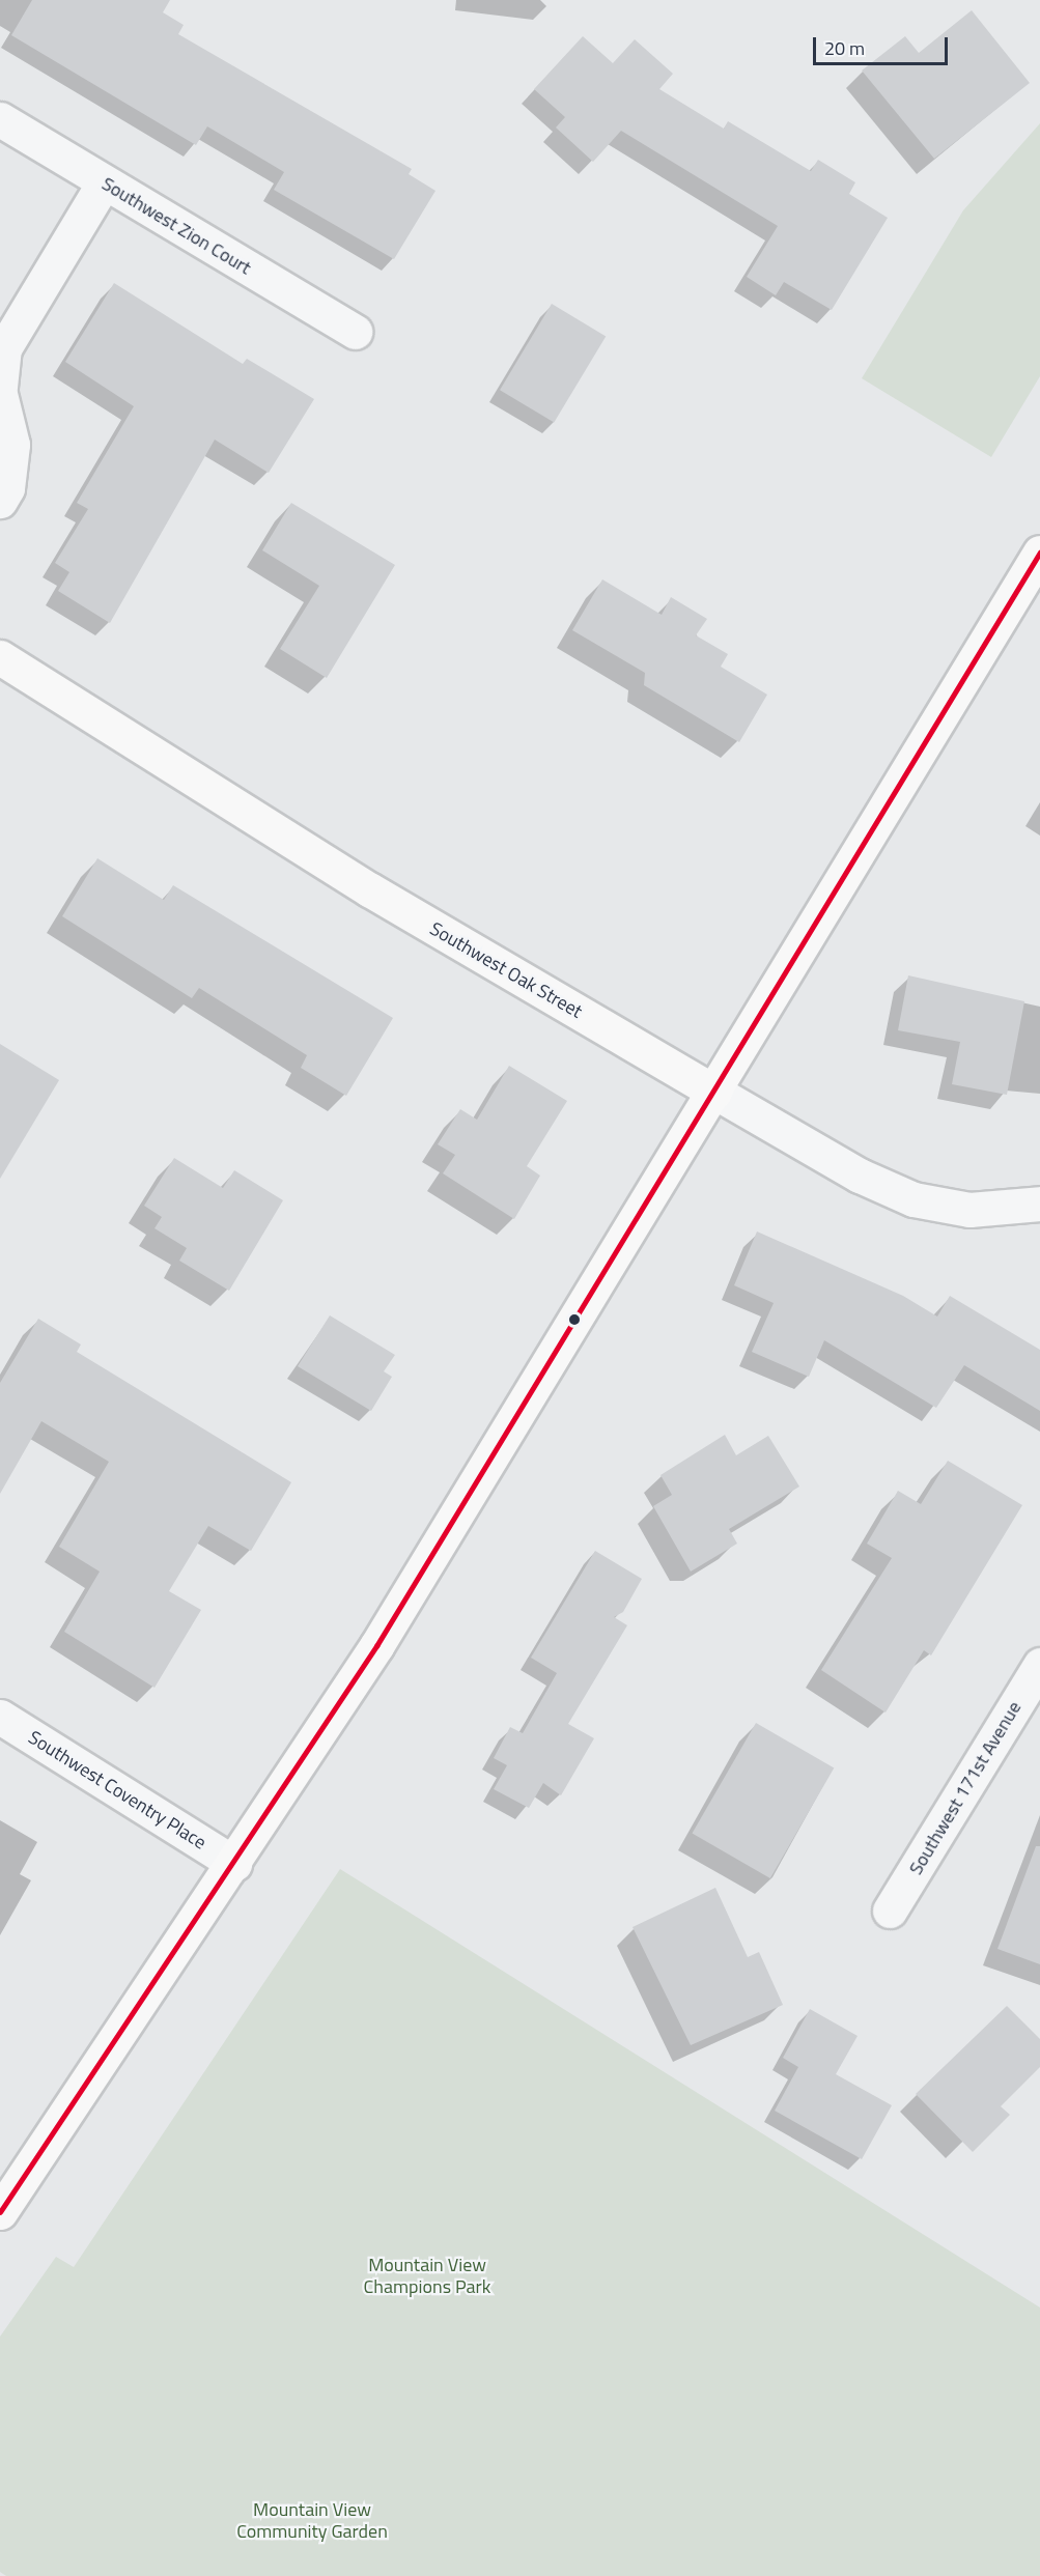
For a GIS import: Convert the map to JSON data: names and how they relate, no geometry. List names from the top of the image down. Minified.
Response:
{"streets":{"main road":["Southwest Oak Street"],"street":["Southwest Zion Court","Southwest 171st Avenue","Southwest Coventry Place"]},"parks":["Mountain View Champions Park","Mountain View Community Garden"],"scale_bar":"20 m"}
